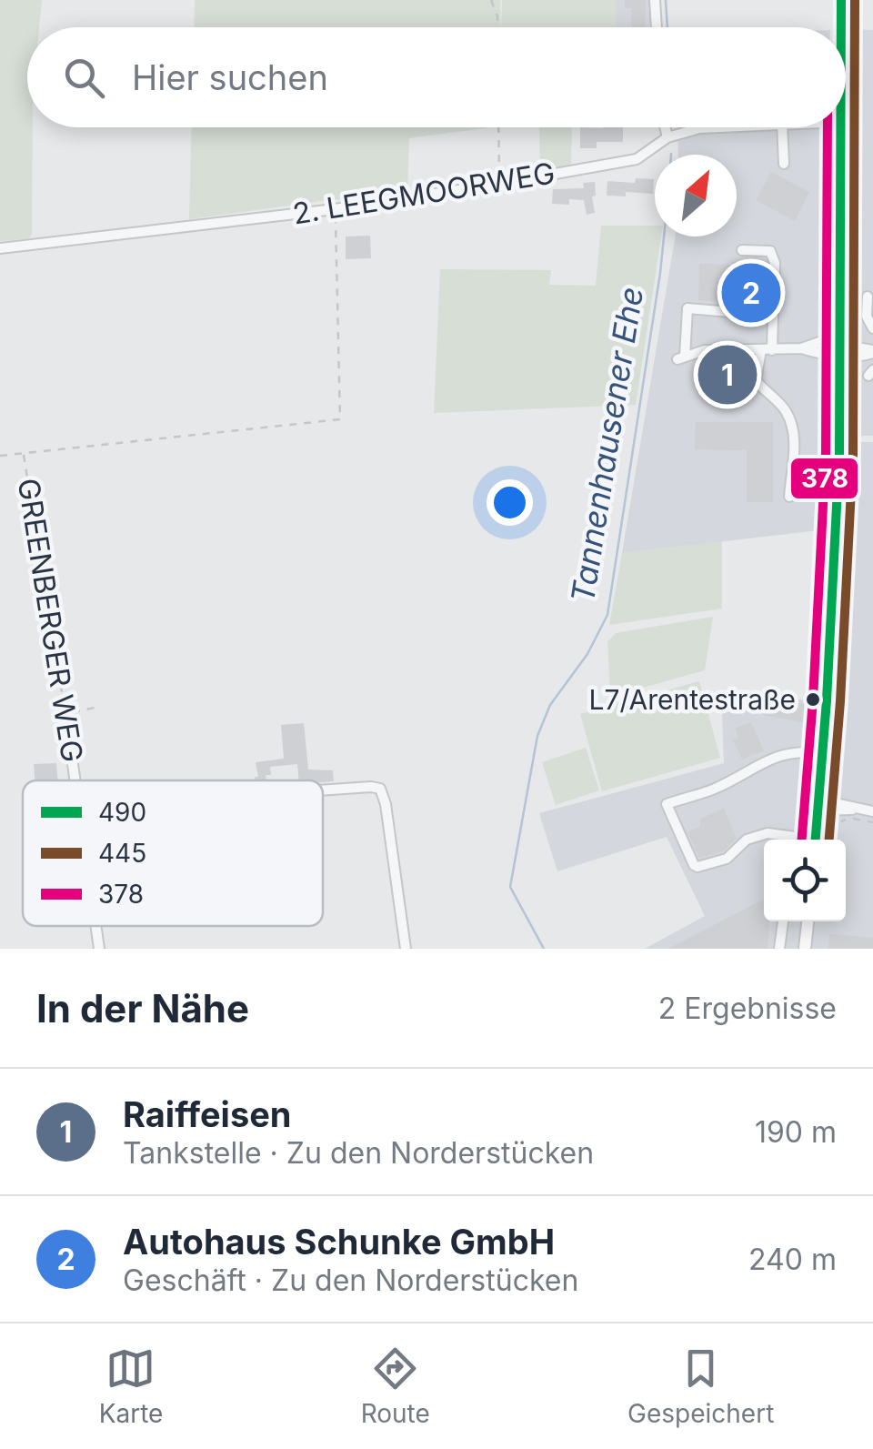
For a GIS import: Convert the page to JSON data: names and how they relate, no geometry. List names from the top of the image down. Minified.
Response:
{"streets":{"street":["2. LEEGMOORWEG","GREENBERGER WEG"]},"water":["Tannenhausener Ehe"],"places":["L7/Arentestraße"],"lines":["transit line 490","transit line 445","transit line 378"],"legend":["490","445","378"],"north":"top right","page":{"search":"Hier suchen","pins":["2","1"],"heading":["In der Nähe","2 Ergebnisse"],"list":[{"mark":"1","name":"Raiffeisen","note":"Tankstelle · Zu den Norderstücken","value":"190 m"},{"mark":"2","name":"Autohaus Schunke GmbH","note":"Geschäft · Zu den Norderstücken","value":"240 m"}],"nav":["Karte","Route","Gespeichert"]}}
